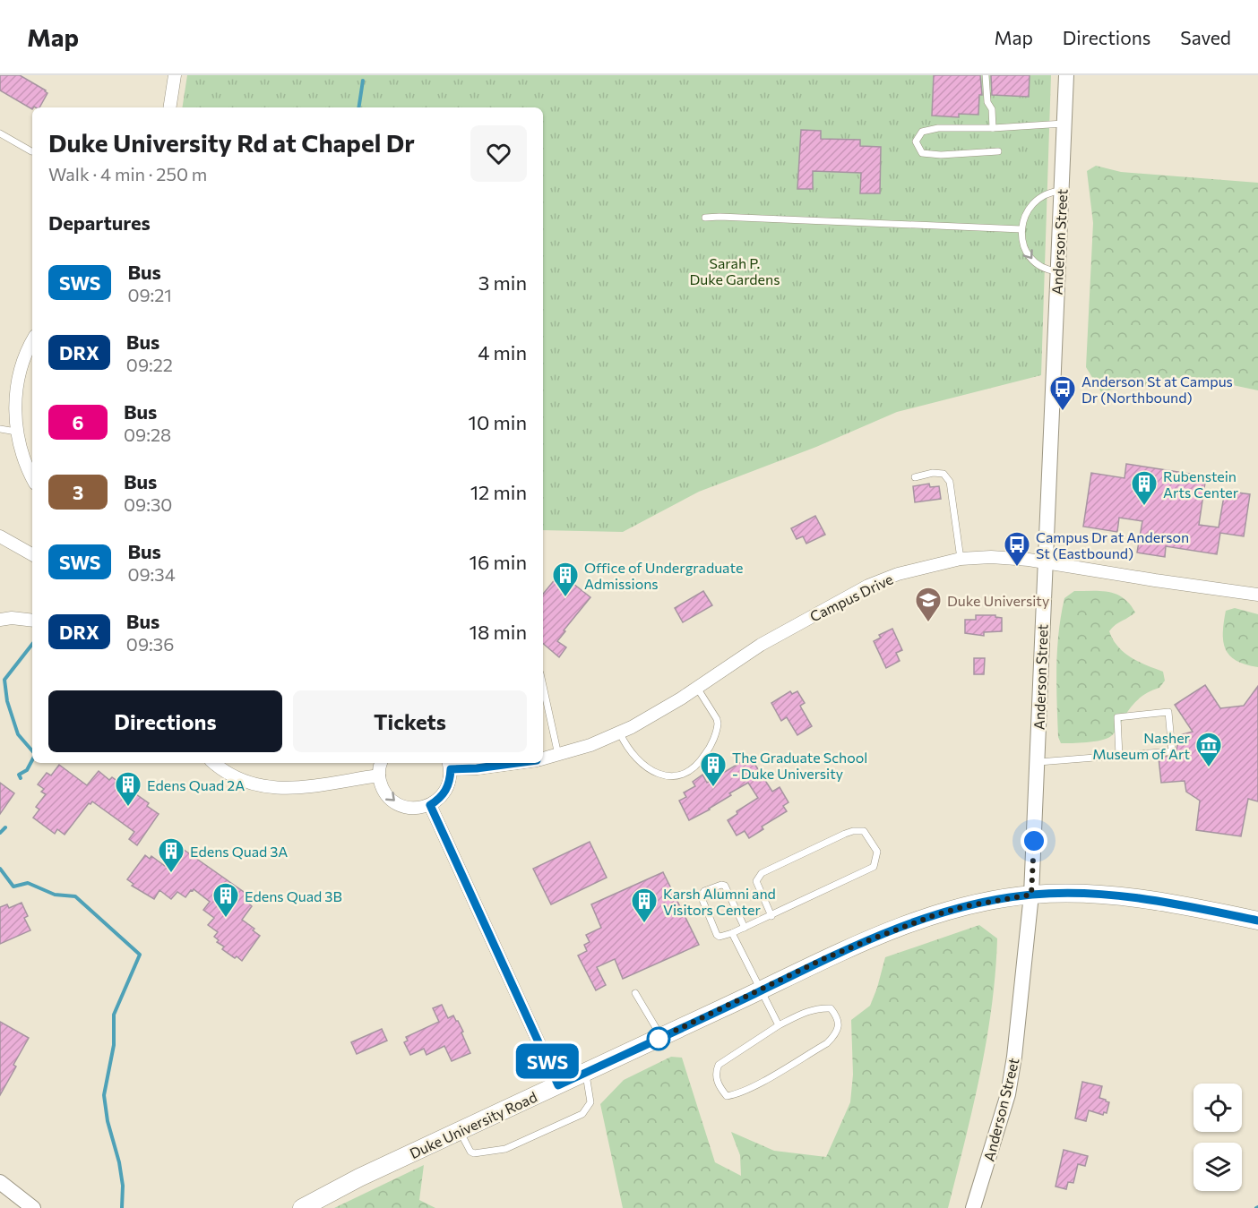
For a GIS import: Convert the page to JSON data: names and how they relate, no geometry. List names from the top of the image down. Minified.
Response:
{"streets":{"main road":["Duke University Road"],"street":["Anderson Street","Campus Drive"]},"crossings":[["Anderson Street","Campus Drive"],["Anderson Street","Duke University Road"]],"parks":["Sarah P. Duke Gardens"],"places":{"bus stop":["Anderson St at Campus Dr (Northbound)","Campus Dr at Anderson St (Eastbound)"],"building":["Rubenstein Arts Center","Office of Undergraduate Admissions","The Graduate School - Duke University","Edens Quad 2A","Edens Quad 3A","Edens Quad 3B","Karsh Alumni and Visitors Center"],"school or university":["Duke University"],"museum":["Nasher Museum of Art"]},"lines":["bus line SWS"],"page":{"header":"Map","nav":["Map","Directions","Saved"],"on_map":"SWS","heading":[["Duke University Rd at Chapel Dr","Walk · 4 min · 250 m"],"Departures"],"list":[{"mark":"SWS","name":"Bus","note":"09:21","value":"3 min"},{"mark":"DRX","name":"Bus","note":"09:22","value":"4 min"},{"mark":"6","name":"Bus","note":"09:28","value":"10 min"},{"mark":"3","name":"Bus","note":"09:30","value":"12 min"},{"mark":"SWS","name":"Bus","note":"09:34","value":"16 min"},{"mark":"DRX","name":"Bus","note":"09:36","value":"18 min"}],"buttons":["Directions","Tickets"]}}
